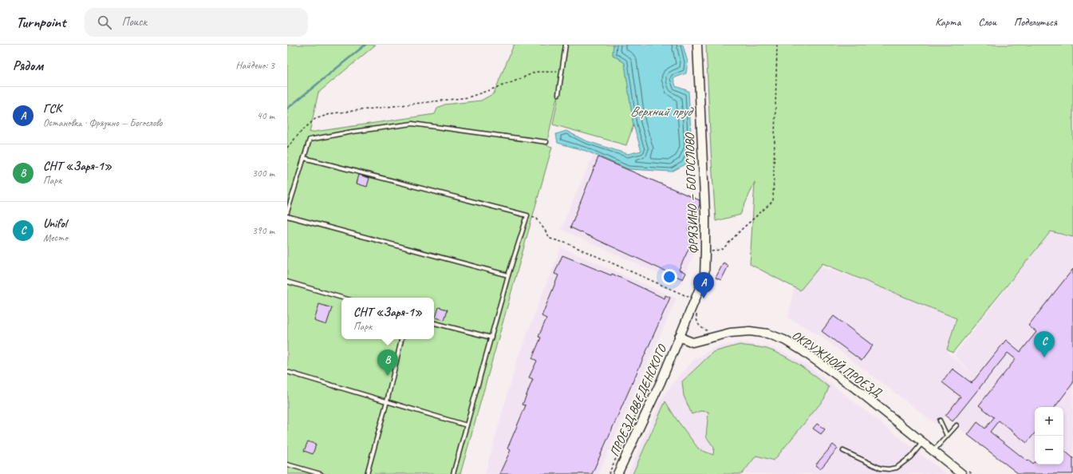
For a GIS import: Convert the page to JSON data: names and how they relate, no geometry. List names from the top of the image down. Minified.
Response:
{"streets":{"street":["ФРЯЗИНО — БОГОСЛОВО","ОКРУЖНОЙ ПРОЕЗД","ПРОЕЗД ВВЕДЕНСКОГО"]},"crossings":[["ФРЯЗИНО — БОГОСЛОВО","ОКРУЖНОЙ ПРОЕЗД"],["ФРЯЗИНО — БОГОСЛОВО","ПРОЕЗД ВВЕДЕНСКОГО"],["ОКРУЖНОЙ ПРОЕЗД","ПРОЕЗД ВВЕДЕНСКОГО"]],"water":["Верхний пруд"],"page":{"header":"Turnpoint","search":"Поиск","nav":["Карта","Слои","Поделиться"],"heading":["Рядом","Найдено: 3"],"list":[{"mark":"A","name":"ГСК","note":"Остановка · Фрязино — Богослово","value":"40 m"},{"mark":"B","name":"СНТ «Заря-1»","note":"Парк","value":"300 m"},{"mark":"C","name":"Unifol","note":"Место","value":"390 m"}],"pins":["A","C","B"],"popup":["СНТ «Заря-1»","Парк"],"map_buttons":["+","−"]}}
